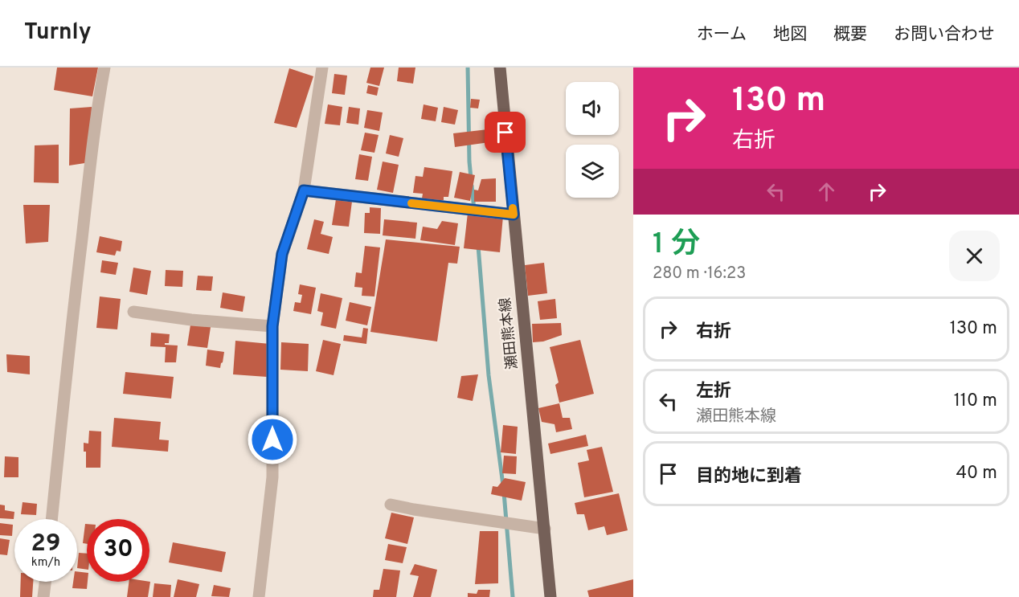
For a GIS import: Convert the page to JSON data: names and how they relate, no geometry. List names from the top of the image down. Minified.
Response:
{"streets":{"main road":["瀬田熊本線"]},"page":{"header":"Turnly","nav":["ホーム","地図","概要","お問い合わせ"],"turn":["130 m","右折"],"heading":["1 分","280 m · 16:23"],"list":[{"name":"右折","value":"130 m"},{"name":"左折","note":"瀬田熊本線","value":"110 m"},{"name":"目的地に到着","value":"40 m"}],"speed":"29 km/h","limit":"30"}}
